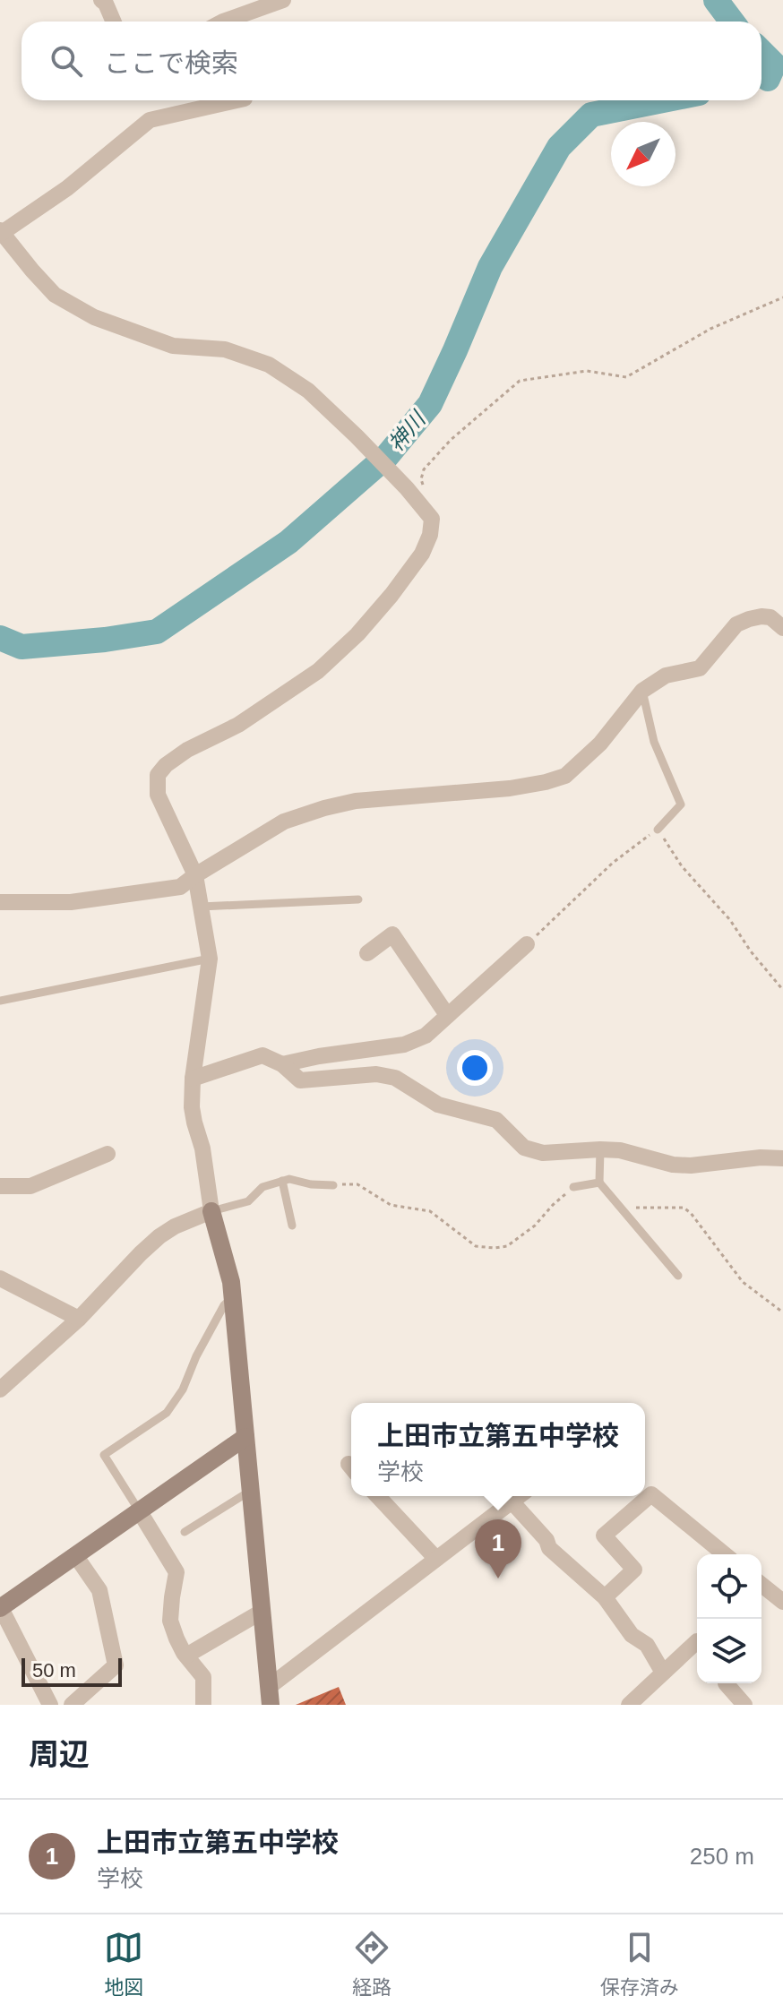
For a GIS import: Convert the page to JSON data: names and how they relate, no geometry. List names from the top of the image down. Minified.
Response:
{"water":["神川"],"scale_bar":"50 m","north":"bottom left","page":{"search":"ここで検索","popup":["上田市立第五中学校","学校"],"pins":"1","scale":"50 m","heading":"周辺","list":[{"mark":"1","name":"上田市立第五中学校","note":"学校","value":"250 m"}],"nav":["地図","経路","保存済み"]}}
